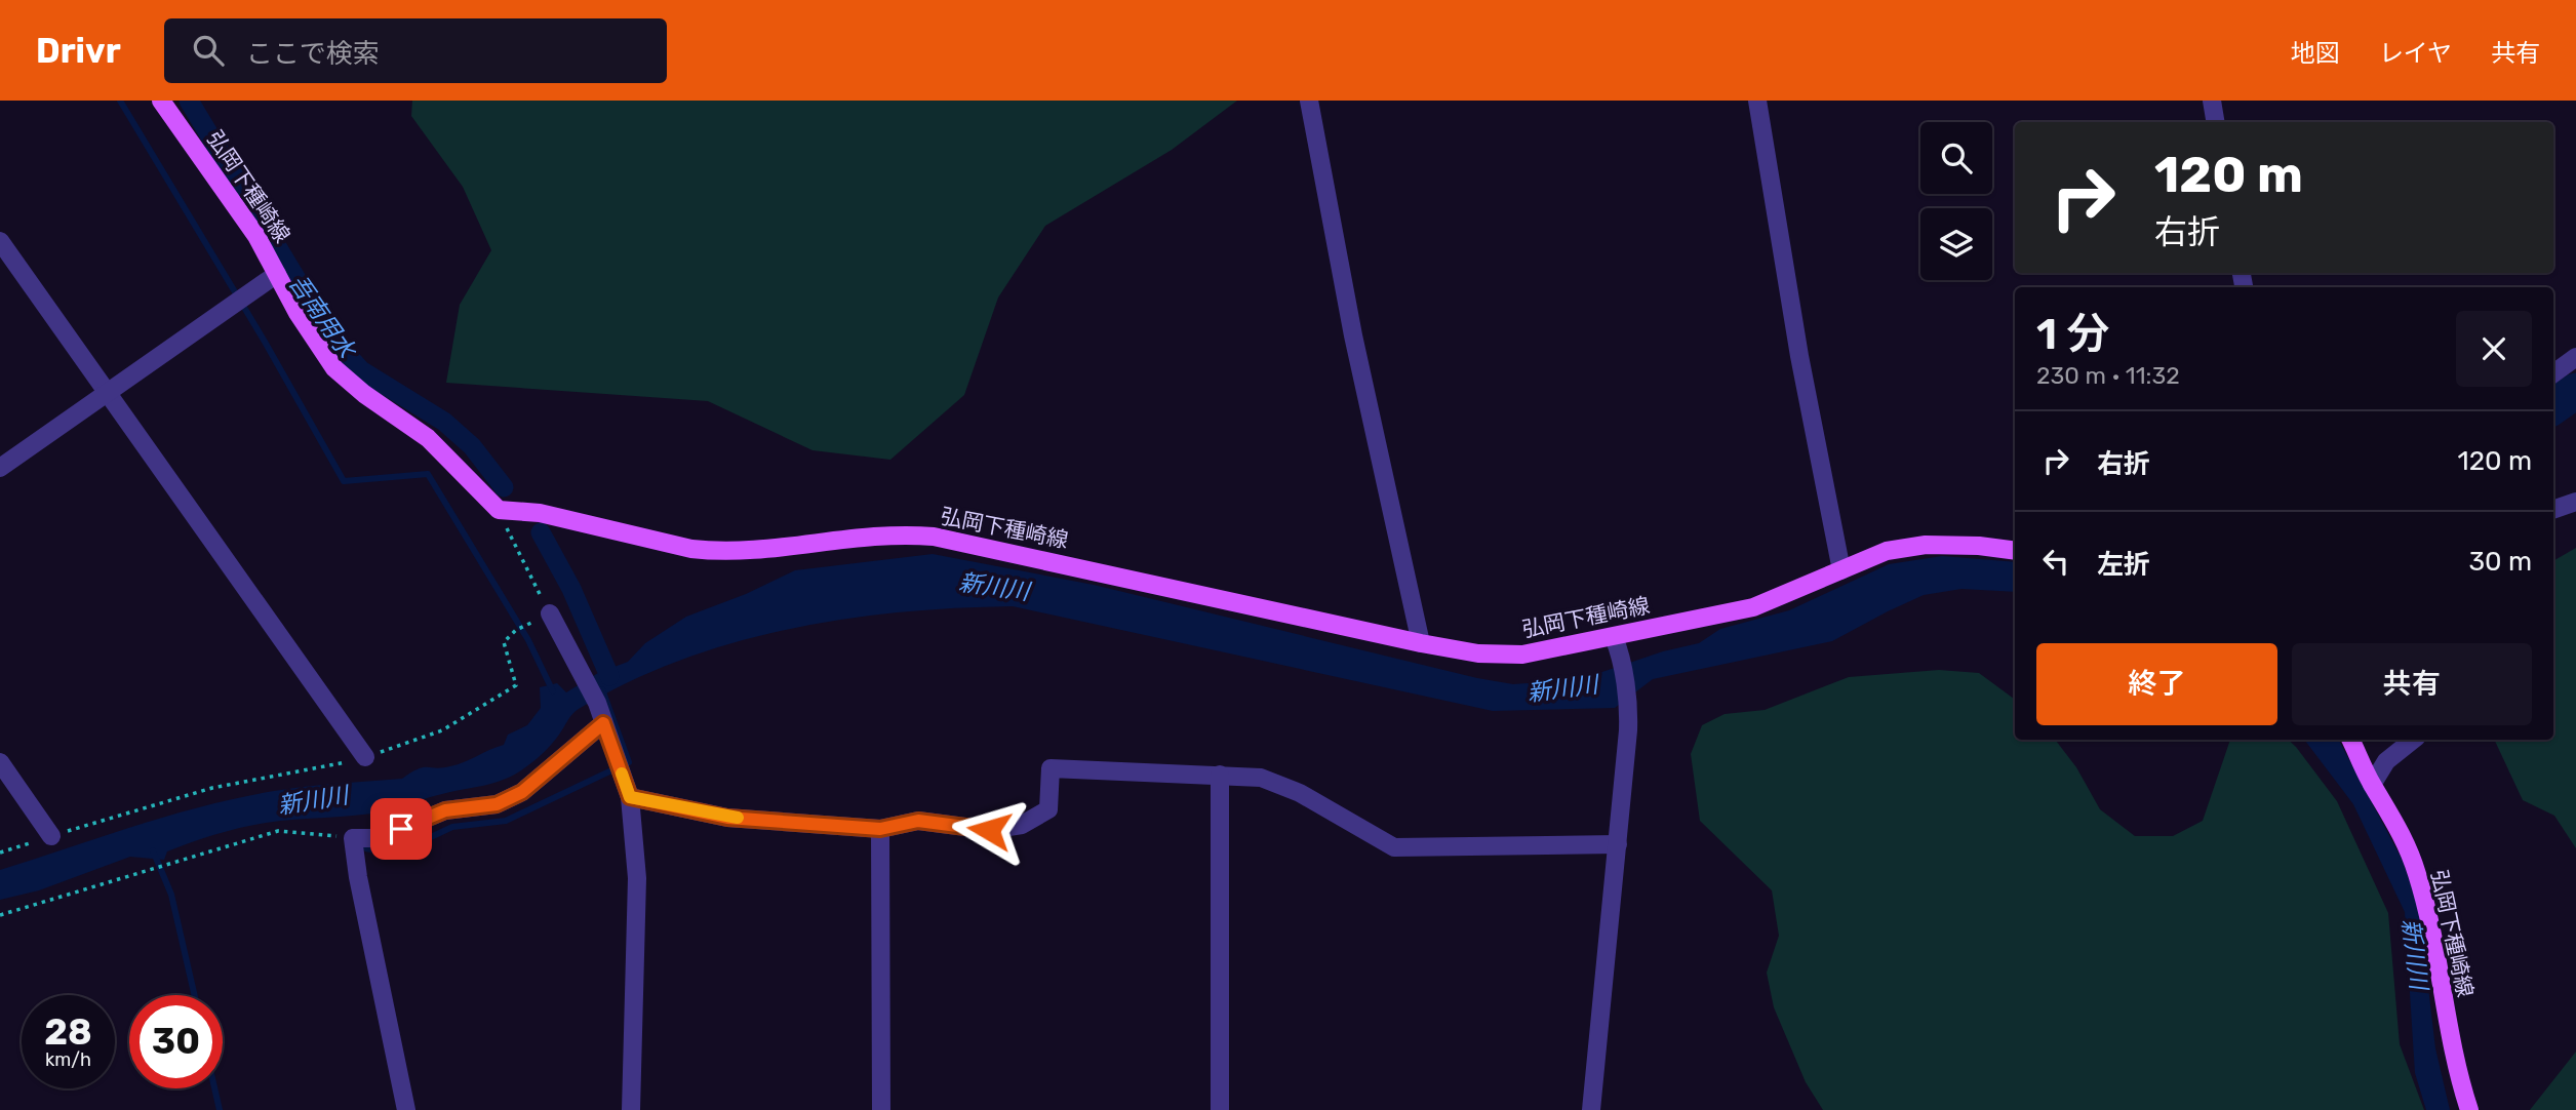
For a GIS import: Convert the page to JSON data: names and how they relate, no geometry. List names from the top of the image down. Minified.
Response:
{"streets":{"main road":["弘岡下種崎線"]},"water":["吾南用水","新川川"],"page":{"header":"Drivr","search":"ここで検索","nav":["地図","レイヤ","共有"],"turn":["120 m","右折"],"heading":["1 分","230 m · 11:32"],"list":[{"name":"右折","value":"120 m"},{"name":"左折","value":"30 m"}],"buttons":["終了","共有"],"speed":"28 km/h","limit":"30"}}
